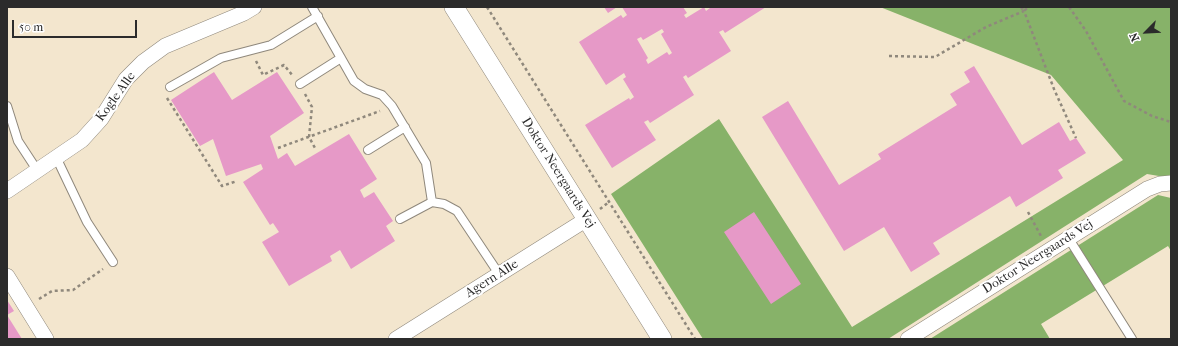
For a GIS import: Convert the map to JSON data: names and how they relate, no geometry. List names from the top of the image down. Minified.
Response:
{"streets":{"street":["Kogle Alle","Doktor Neergaards Vej","Agern Alle"]},"crossings":[["Doktor Neergaards Vej","Agern Alle"]],"scale_bar":"50 m","north":"bottom left"}
